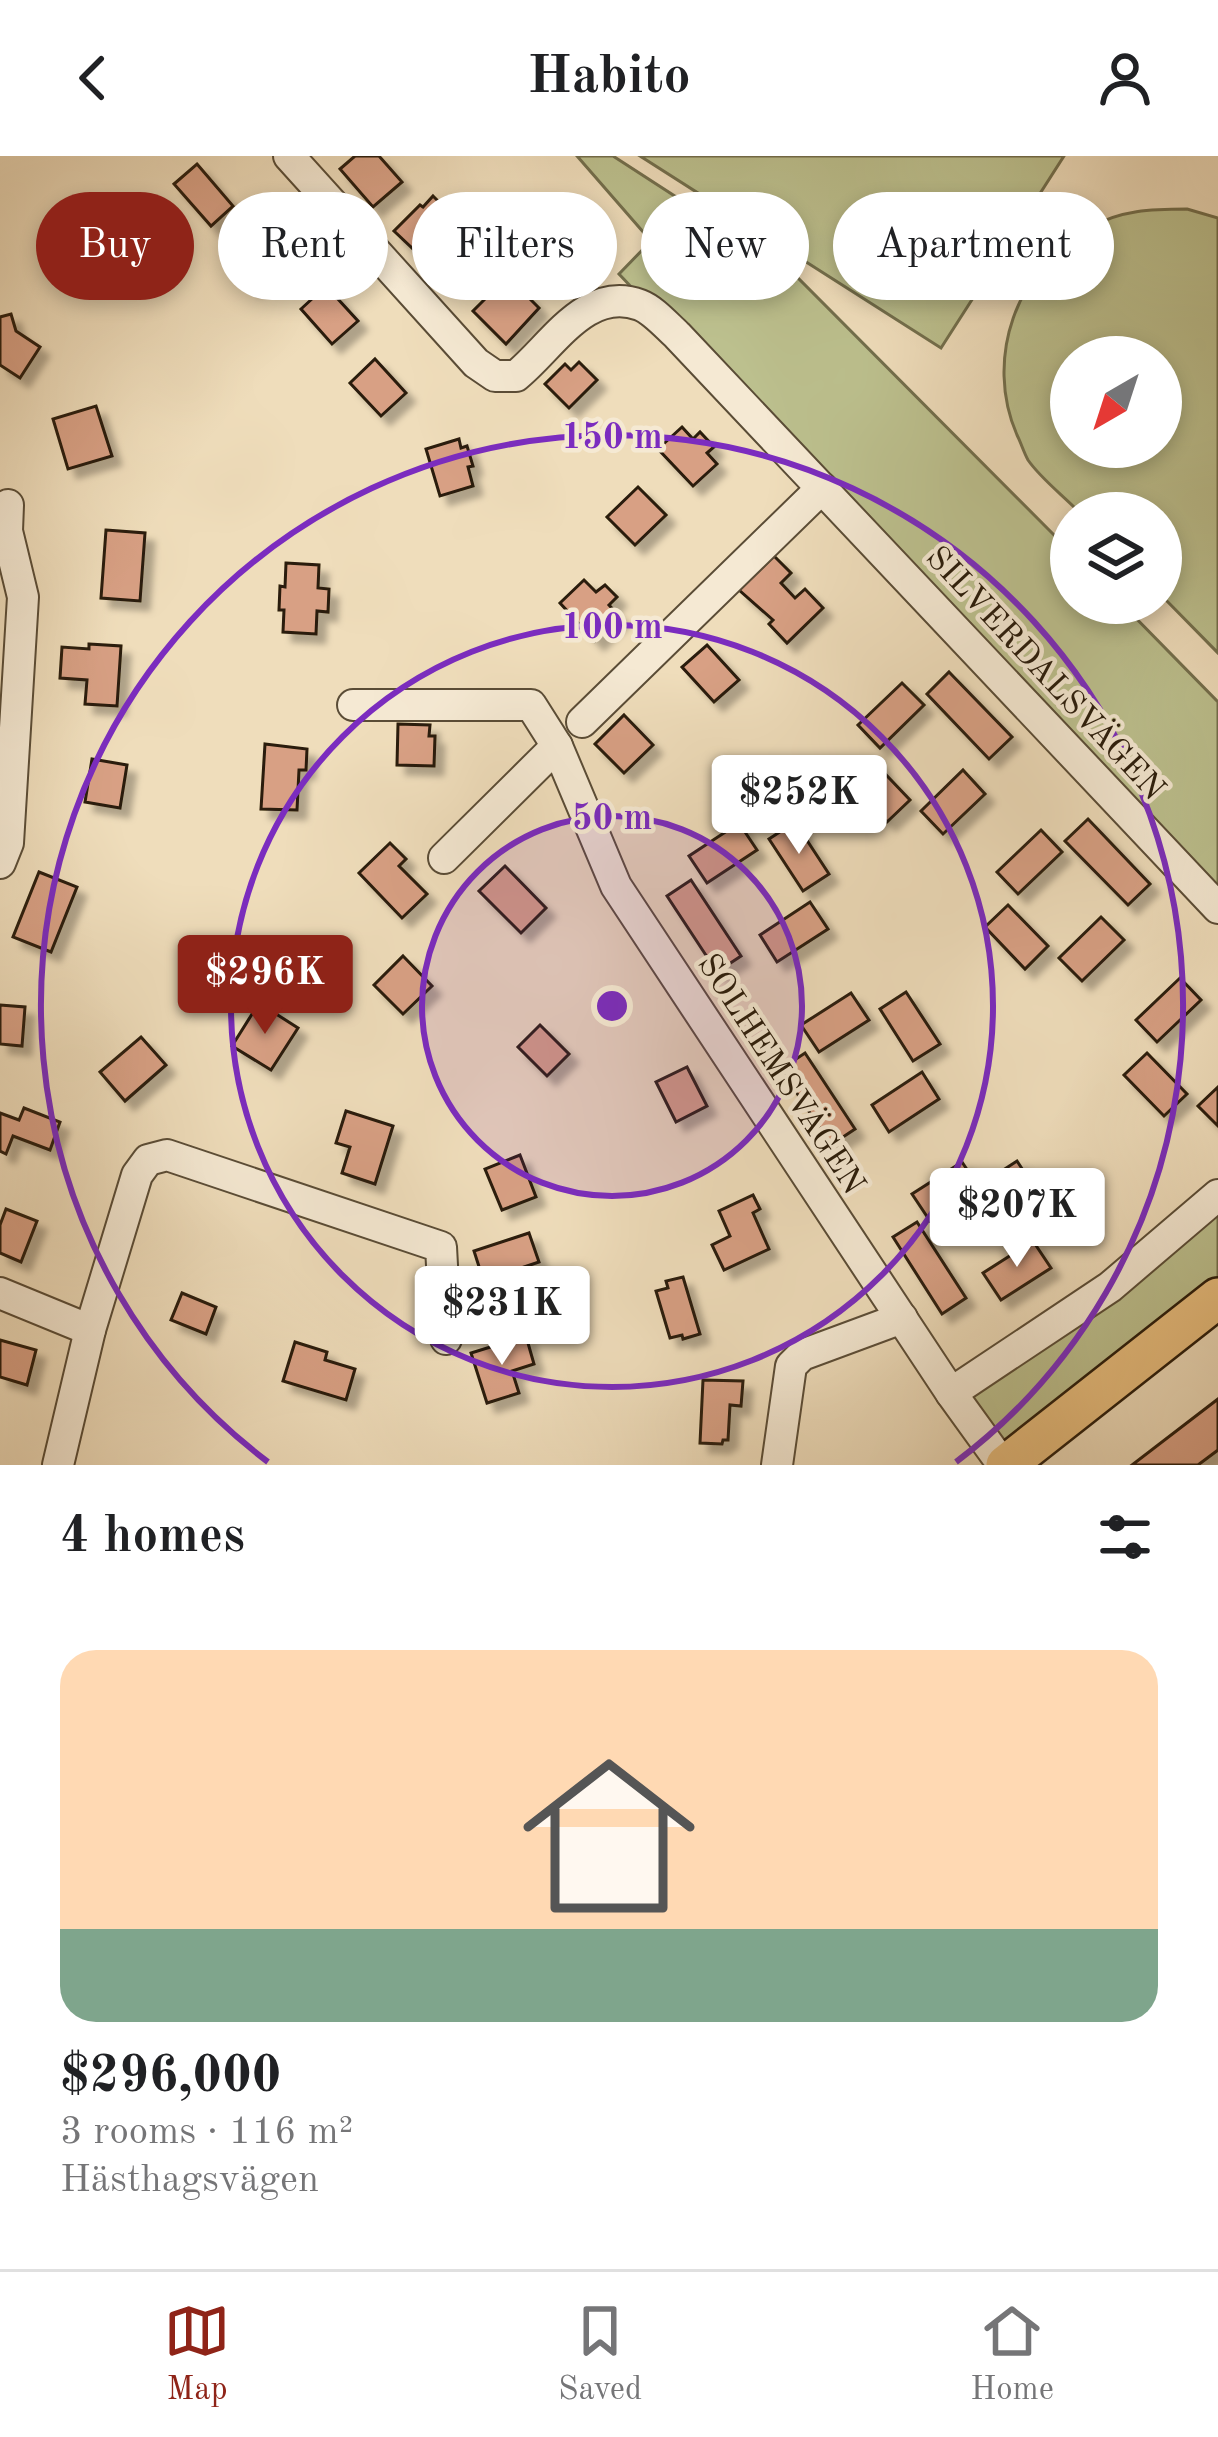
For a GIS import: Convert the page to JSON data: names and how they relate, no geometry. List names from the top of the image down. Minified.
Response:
{"streets":{"street":["SILVERDALSVÄGEN","SOLHEMSVÄGEN"]},"north":"bottom left","page":{"header":"Habito","chip":["Buy","Rent","Filters","New","Apartment"],"price":["$252K","$296K","$207K","$231K"],"heading":"4 homes","list":[{"name":"$296,000","note":"3 rooms · 116 m² · Hästhagsvägen"}],"tabs":["Map","Saved","Home"]},"rings":["150 m","100 m","50 m"]}
